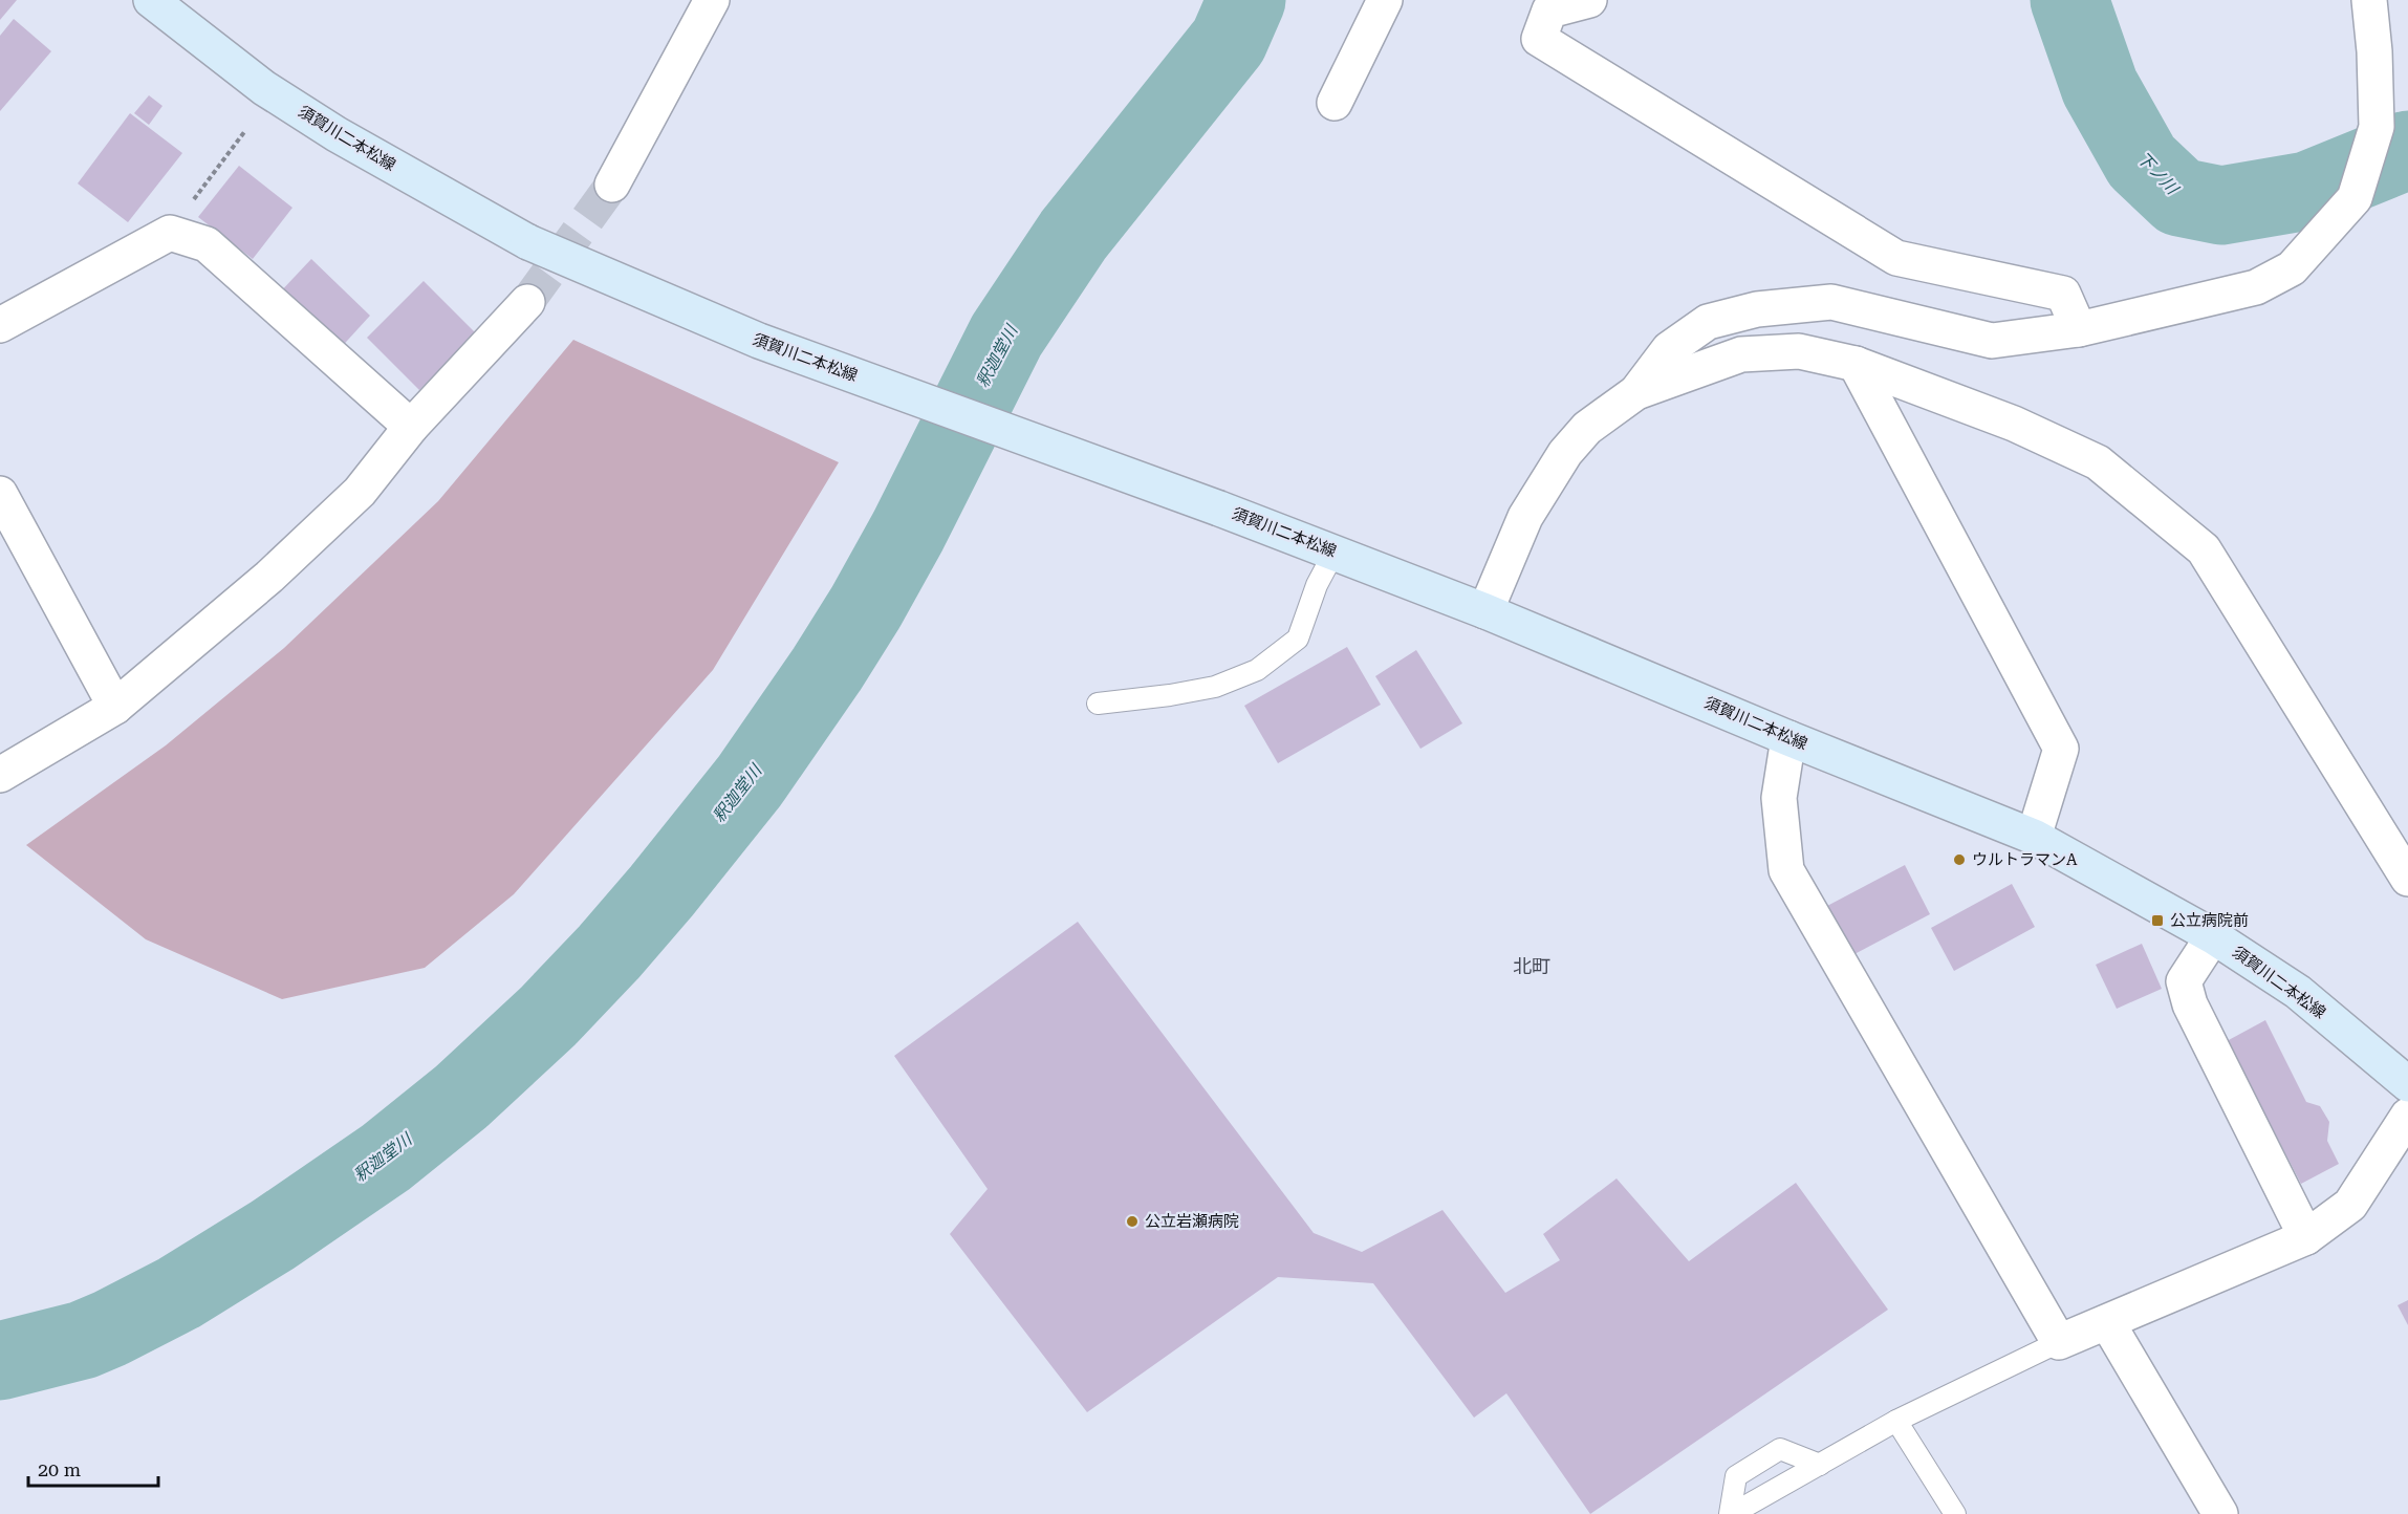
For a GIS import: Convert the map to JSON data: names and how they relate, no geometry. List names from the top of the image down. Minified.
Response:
{"streets":{"main road":["須賀川二本松線"]},"districts":["北町"],"water":["下ノ川","釈迦堂川"],"places":{"other":["ウルトラマンA","公立岩瀬病院"],"transit":["公立病院前"]},"scale_bar":"20 m"}
